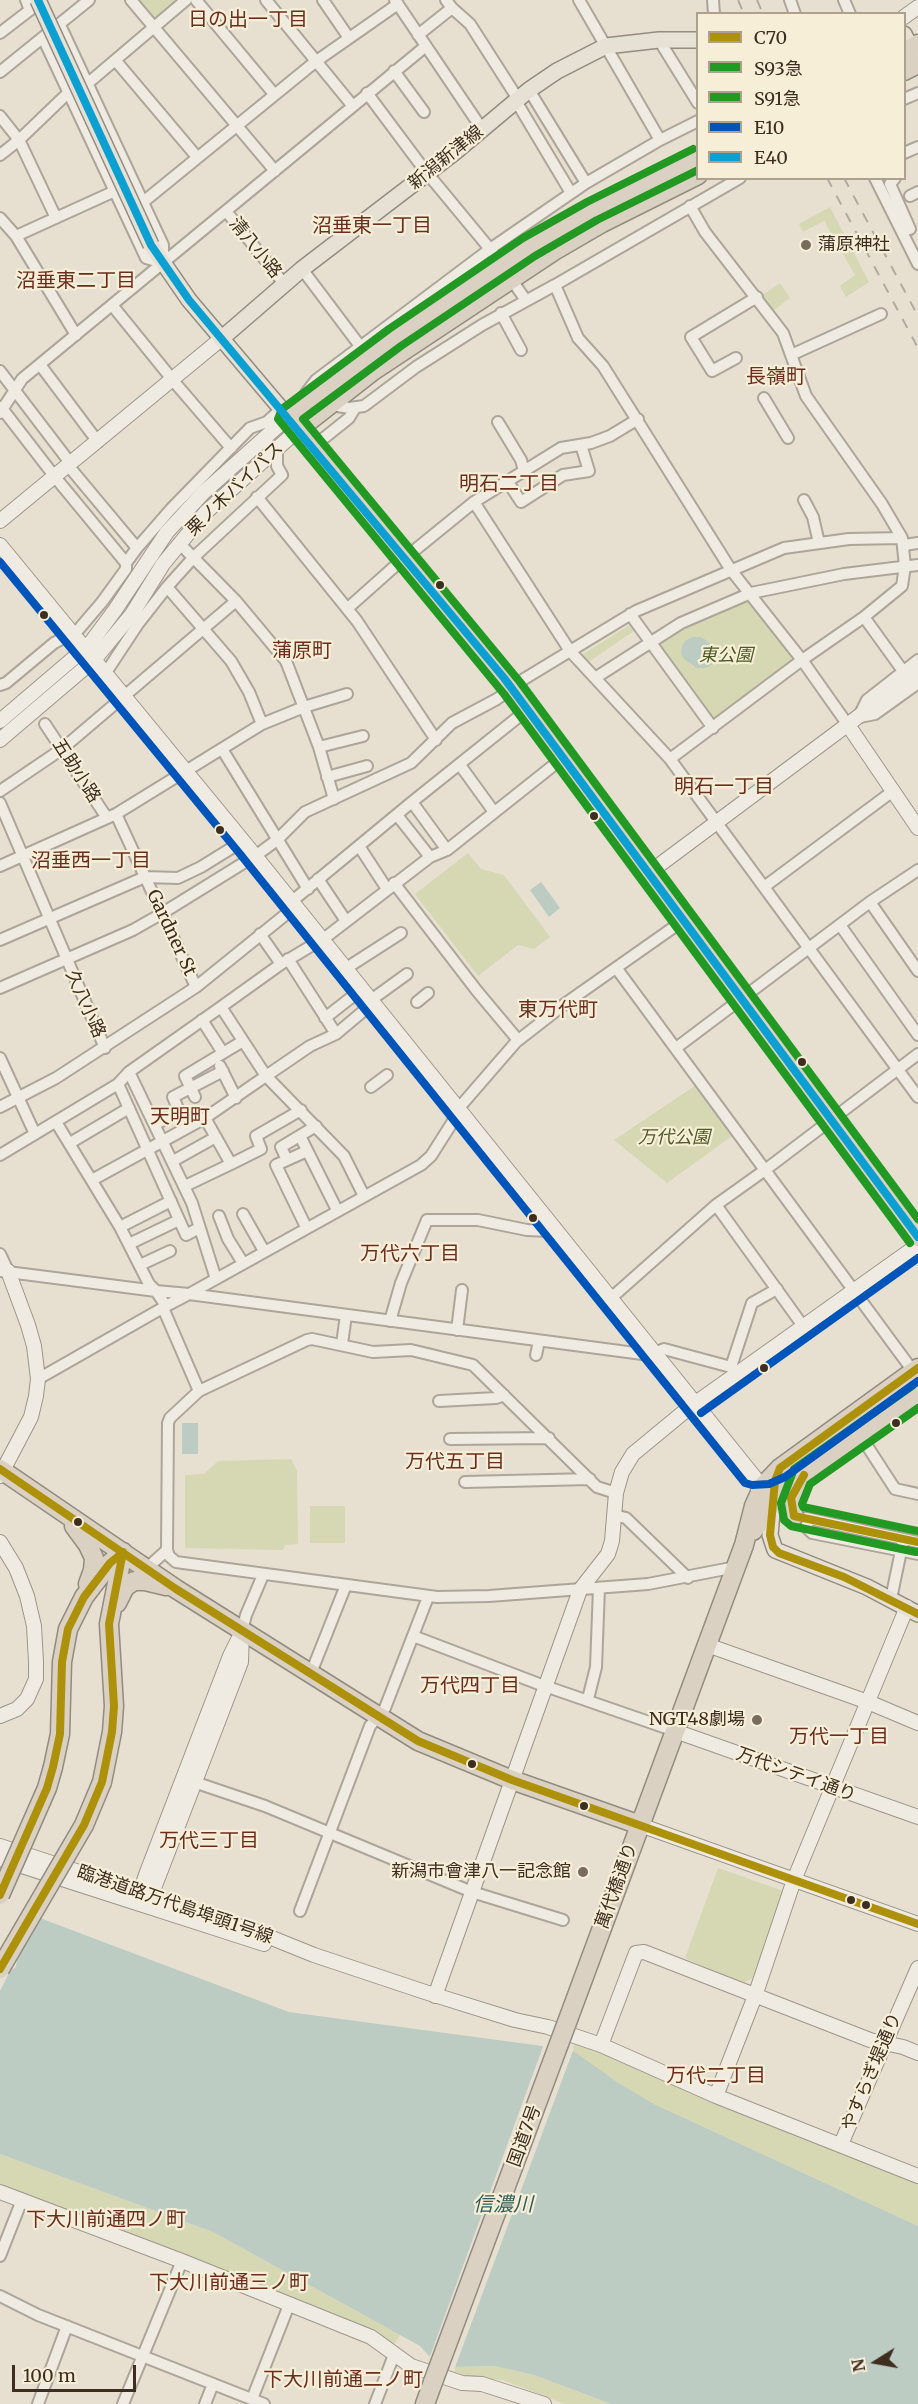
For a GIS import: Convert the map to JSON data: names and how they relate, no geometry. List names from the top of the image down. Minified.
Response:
{"streets":{"highway":["栗ノ木バイパス","萬代橋通り","国道7号"],"main road":["新潟新津線"],"street":["清八小路","五助小路","Gardner St","久八小路","万代シテイ通り","臨港道路万代島埠頭1号線","やすらぎ堤通り"]},"crossings":[["新潟新津線","清八小路"],["五助小路","Gardner St"],["万代シテイ通り","萬代橋通り"],["萬代橋通り","国道7号"],["臨港道路万代島埠頭1号線","やすらぎ堤通り"]],"districts":["日の出一丁目","沼垂東一丁目","沼垂東二丁目","長嶺町","明石二丁目","蒲原町","明石一丁目","沼垂西一丁目","東万代町","天明町","万代六丁目","万代五丁目","万代四丁目","万代一丁目","万代三丁目","万代二丁目","下大川前通四ノ町","下大川前通三ノ町","下大川前通二ノ町"],"water":["信濃川"],"parks":["東公園","万代公園"],"places":["蒲原神社","NGT48劇場","新潟市會津八一記念館"],"lines":["transit line E40","transit line S93急","transit line S91急","transit line E10","transit line C70"],"legend":["C70","S93急","S91急","E10","E40"],"scale_bar":"100 m","north":"left"}
